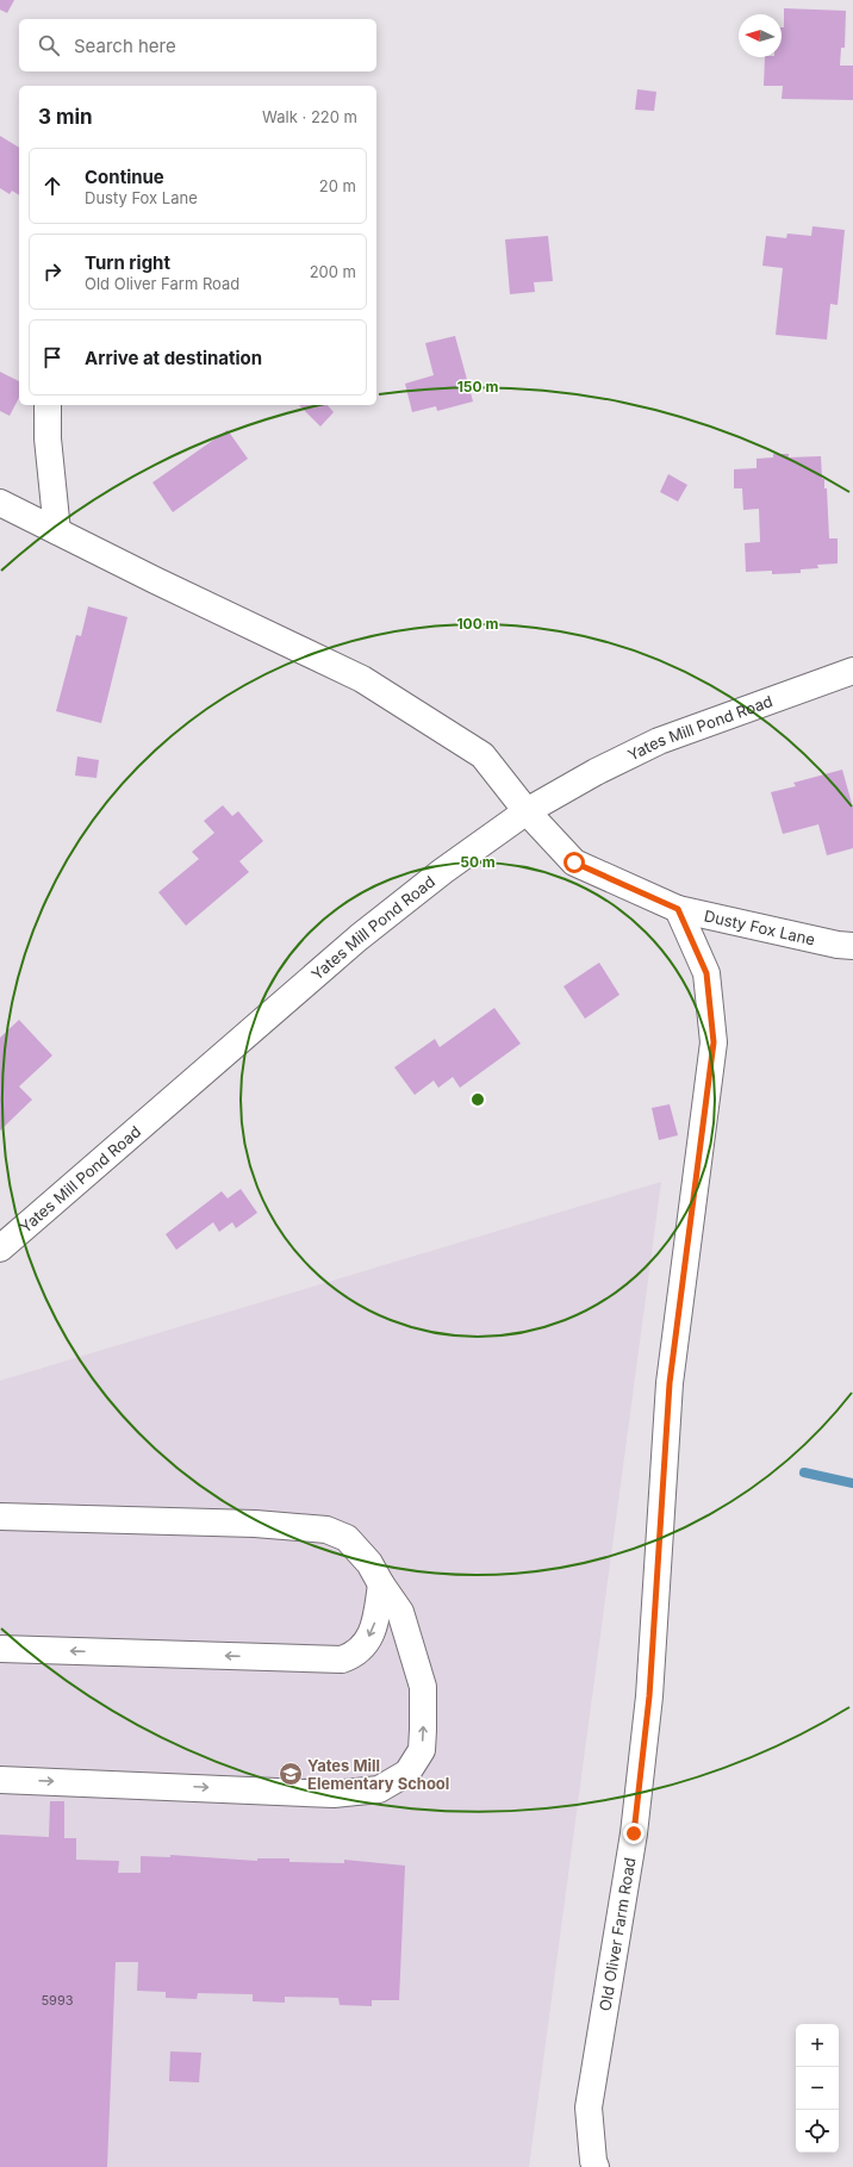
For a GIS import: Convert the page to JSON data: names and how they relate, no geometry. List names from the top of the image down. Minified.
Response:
{"streets":{"street":["Yates Mill Pond Road","Dusty Fox Lane","Old Oliver Farm Road"]},"crossings":[["Yates Mill Pond Road","Dusty Fox Lane"],["Dusty Fox Lane","Old Oliver Farm Road"]],"places":{"school or university":["Yates Mill Elementary School"]},"house_numbers":["5993"],"north":"left","page":{"search":"Search here","heading":["3 min","Walk · 220 m"],"list":[["Continue","Dusty Fox Lane","20 m"],["Turn right","Old Oliver Farm Road","200 m"],"Arrive at destination"],"map_buttons":["+","−"]},"rings":["150 m","100 m","50 m"]}
